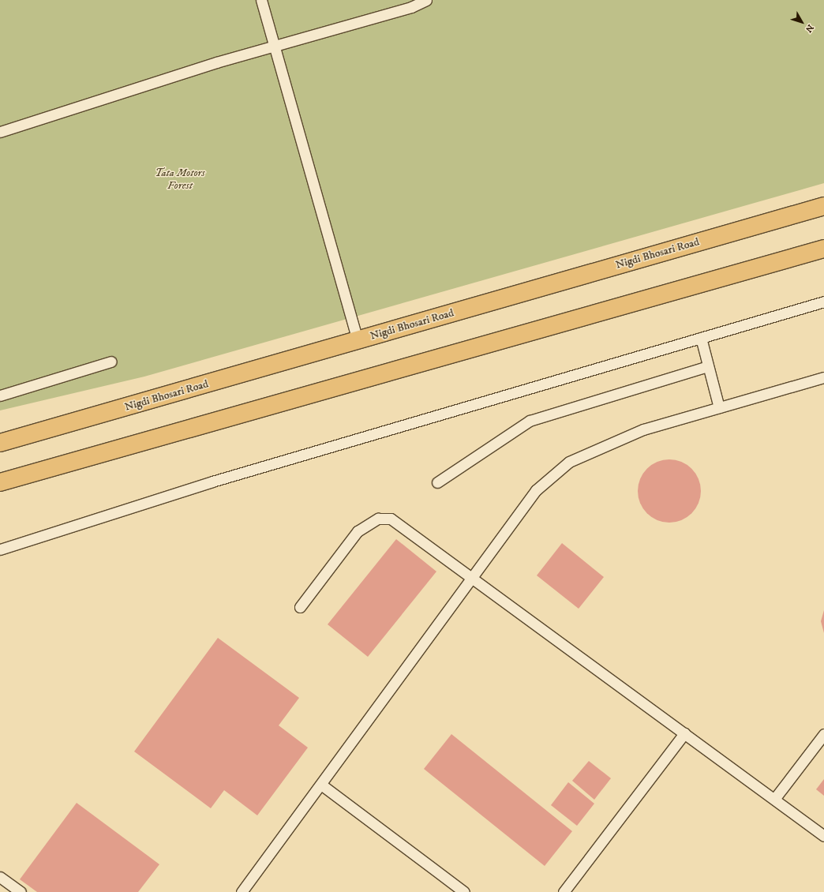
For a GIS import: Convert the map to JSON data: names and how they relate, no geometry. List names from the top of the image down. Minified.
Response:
{"streets":{"main road":["Nigdi Bhosari Road"]},"parks":["Tata Motors Forest"],"north":"bottom right"}
